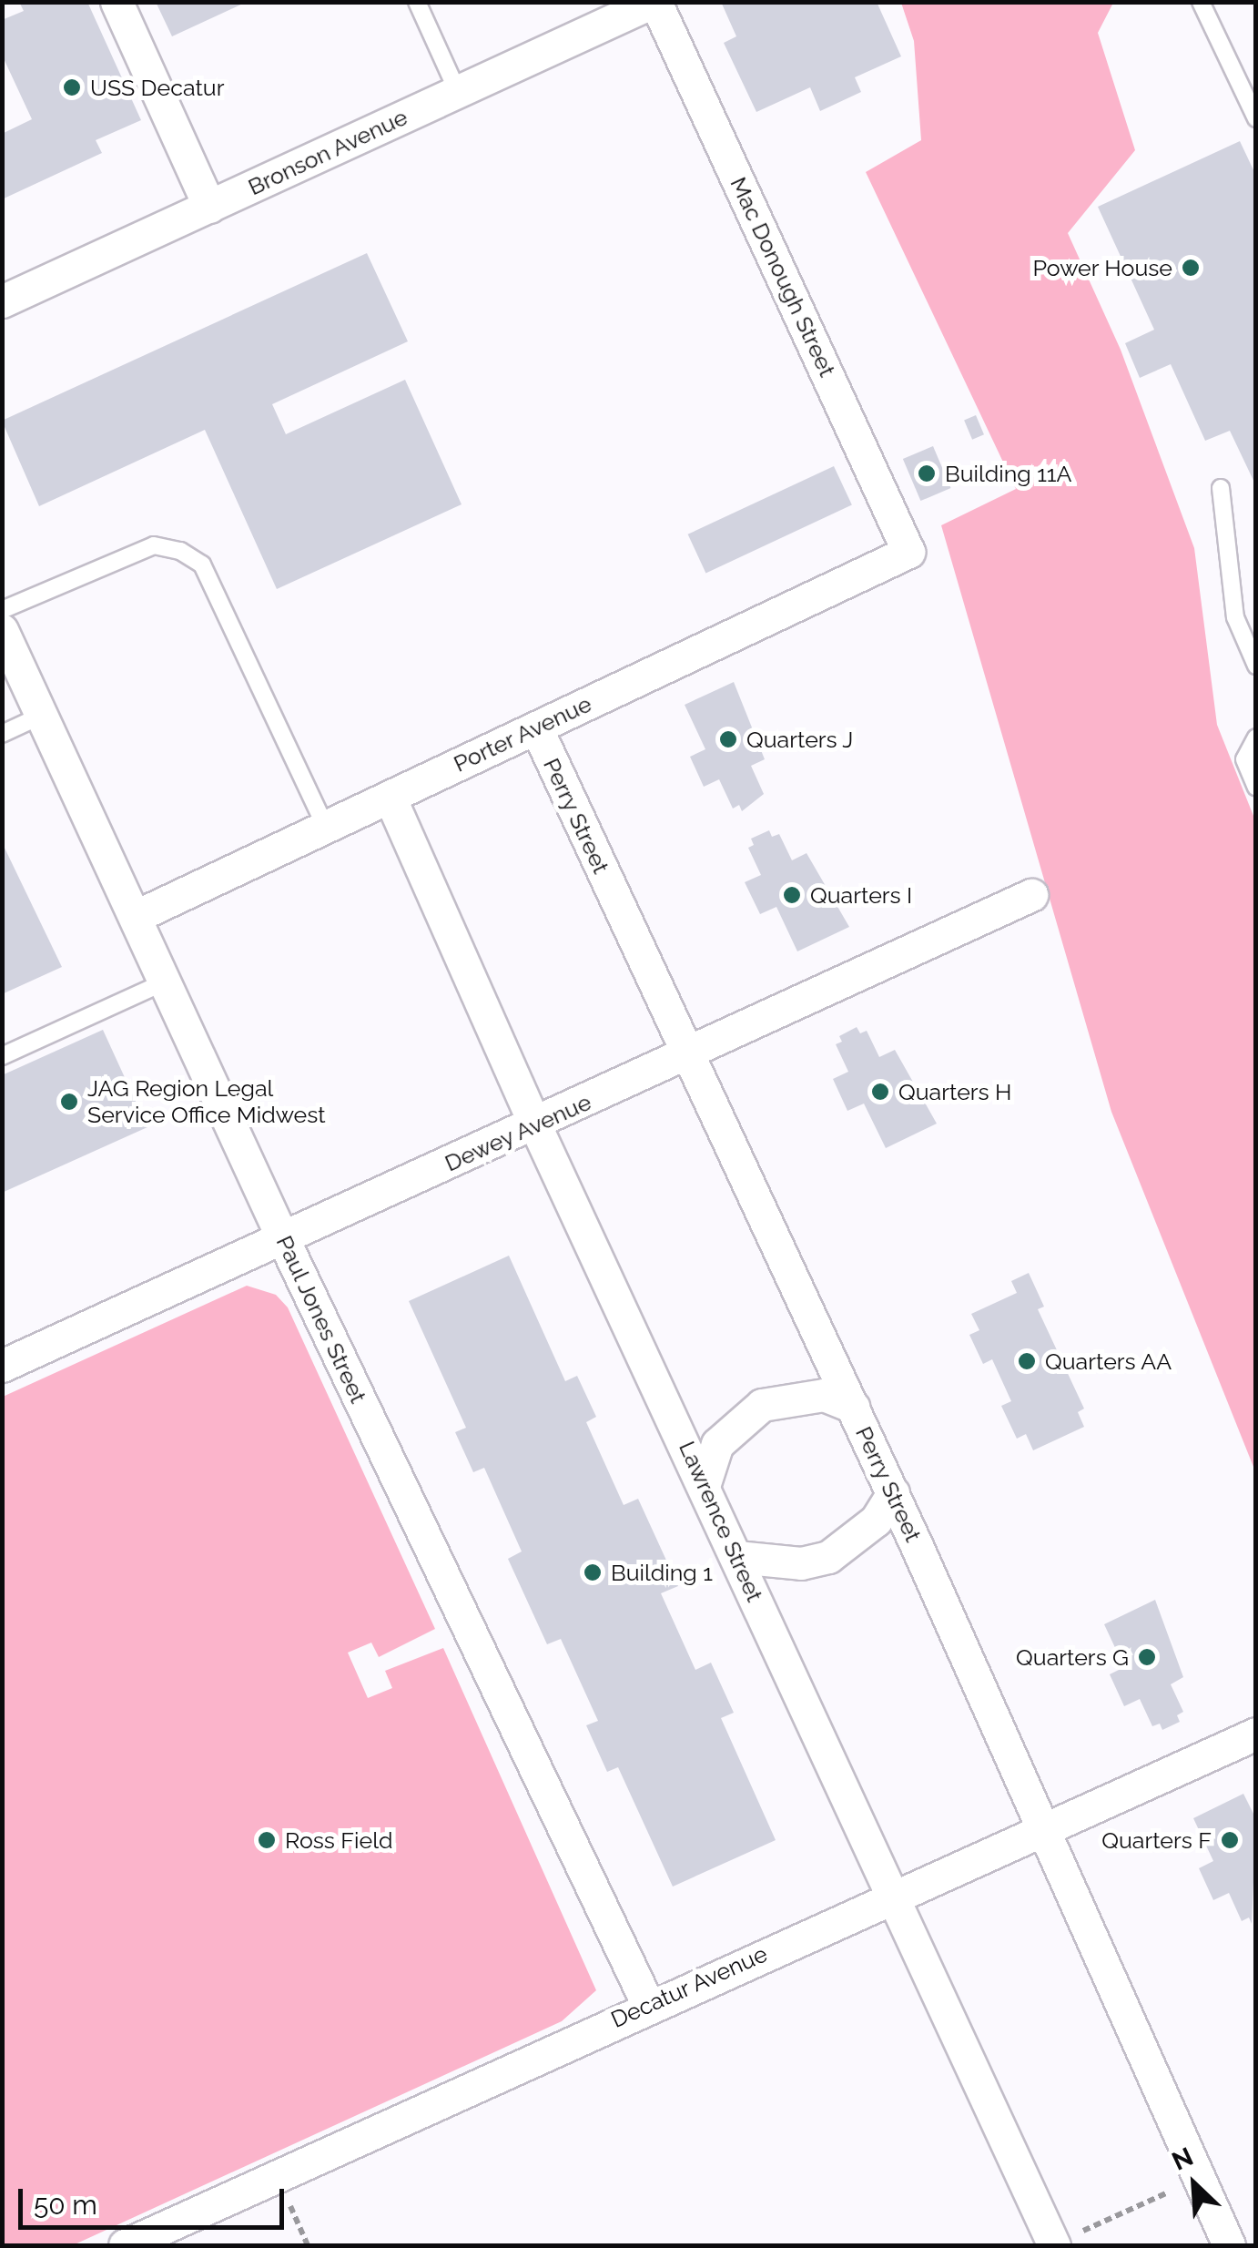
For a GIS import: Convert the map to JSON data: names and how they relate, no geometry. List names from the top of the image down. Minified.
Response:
{"streets":{"street":["Bronson Avenue","Mac Donough Street","Porter Avenue","Perry Street","Dewey Avenue","Paul Jones Street","Lawrence Street","Decatur Avenue"]},"crossings":[["Bronson Avenue","Mac Donough Street"],["Mac Donough Street","Porter Avenue"],["Porter Avenue","Perry Street"],["Porter Avenue","Paul Jones Street"],["Porter Avenue","Lawrence Street"],["Perry Street","Dewey Avenue"],["Perry Street","Lawrence Street"],["Perry Street","Decatur Avenue"],["Dewey Avenue","Paul Jones Street"],["Dewey Avenue","Lawrence Street"],["Paul Jones Street","Decatur Avenue"],["Lawrence Street","Decatur Avenue"]],"places":["USS Decatur","Power House","Building 11A","Quarters J","Quarters I","Quarters H","JAG Region Legal Service Office Midwest","Quarters AA","Building 1","Quarters G","Ross Field","Quarters F"],"scale_bar":"50 m","north":"top left"}
